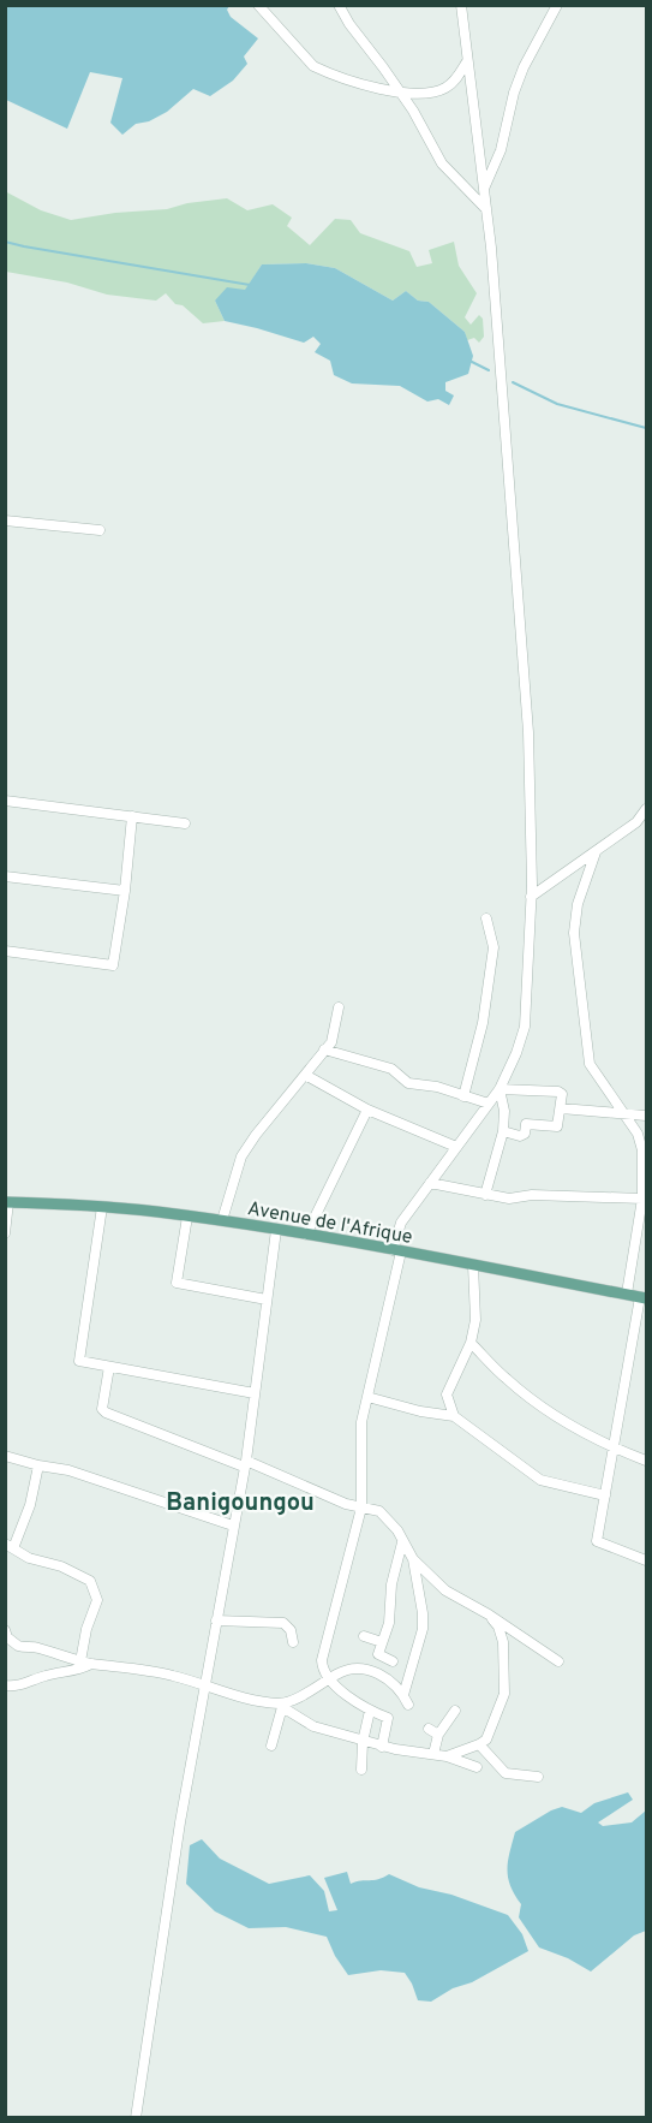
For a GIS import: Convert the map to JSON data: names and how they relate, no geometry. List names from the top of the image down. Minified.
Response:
{"streets":{"main road":["Avenue de l'Afrique"]},"districts":["Banigoungou"]}
